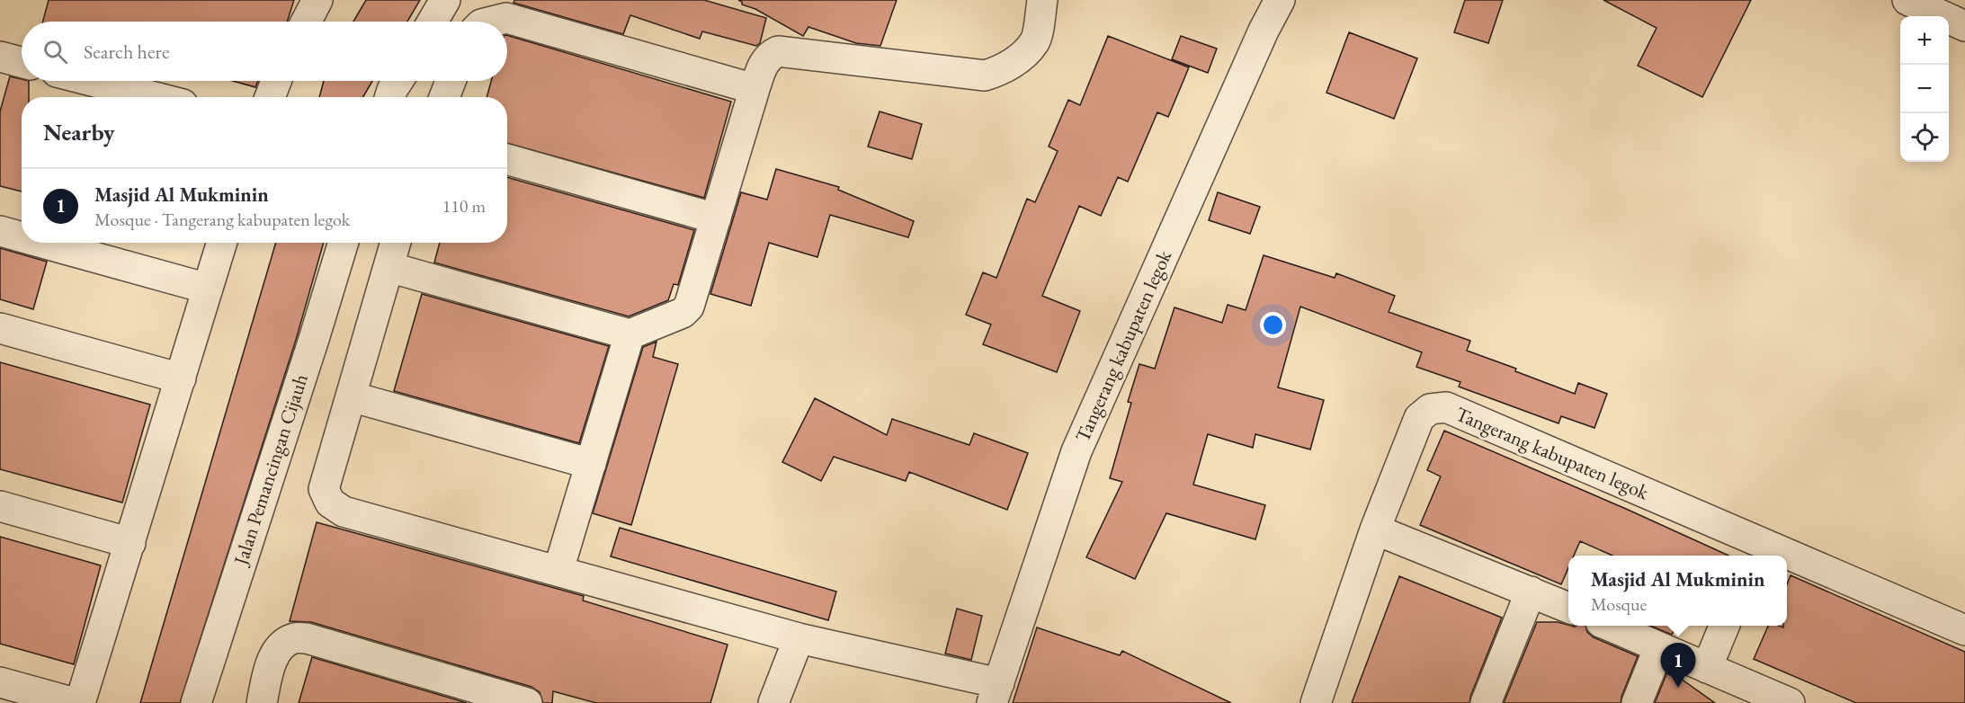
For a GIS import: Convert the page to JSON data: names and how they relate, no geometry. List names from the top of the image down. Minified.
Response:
{"streets":{"street":["Tangerang kabupaten legok","Jalan Pemancingan Cijauh"]},"page":{"map_buttons":["+","−"],"search":"Search here","heading":"Nearby","list":[{"mark":"1","name":"Masjid Al Mukminin","note":"Mosque · Tangerang kabupaten legok","value":"110 m"}],"popup":["Masjid Al Mukminin","Mosque"],"pins":"1"}}
